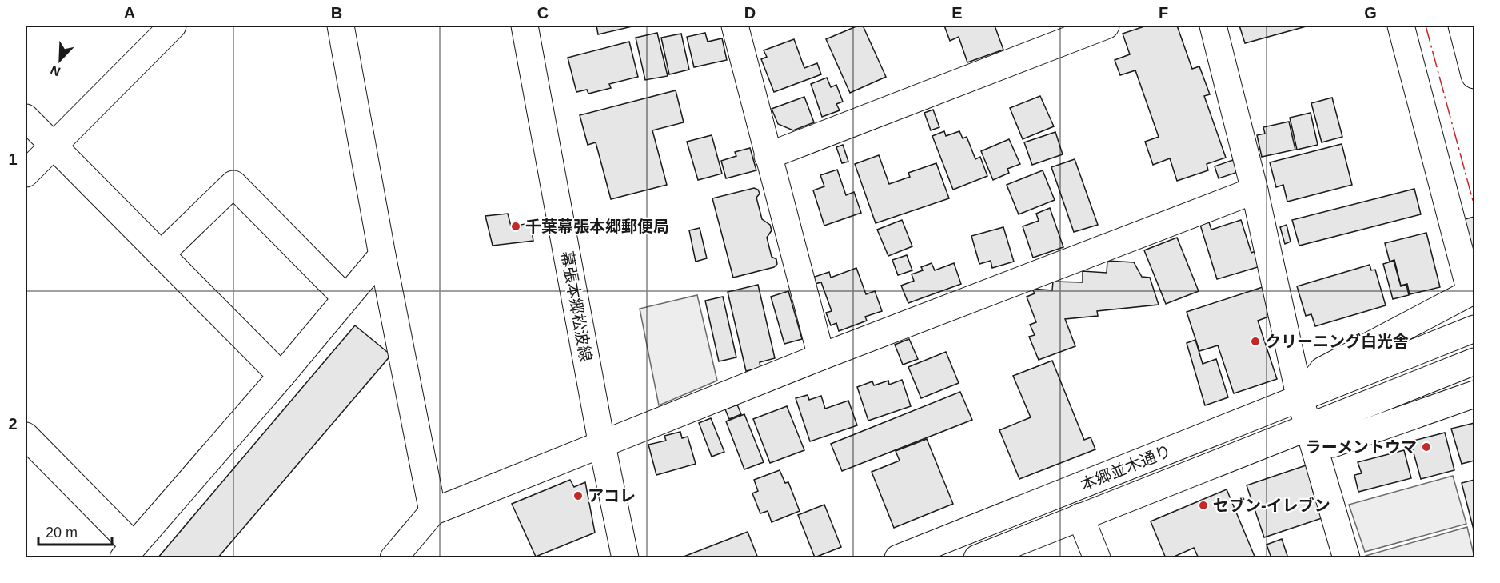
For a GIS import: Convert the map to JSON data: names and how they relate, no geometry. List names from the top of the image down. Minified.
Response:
{"streets":{"street":["幕張本郷松波線","本郷並木通り"]},"places":["千葉幕張本郷郵便局","クリーニング白光舎","ラーメントウマ","アコレ","セブン-イレブン"],"scale_bar":"20 m","north":"bottom left","grid":{"columns":["A","B","C","D","E","F","G"],"rows":["1","2"]}}
